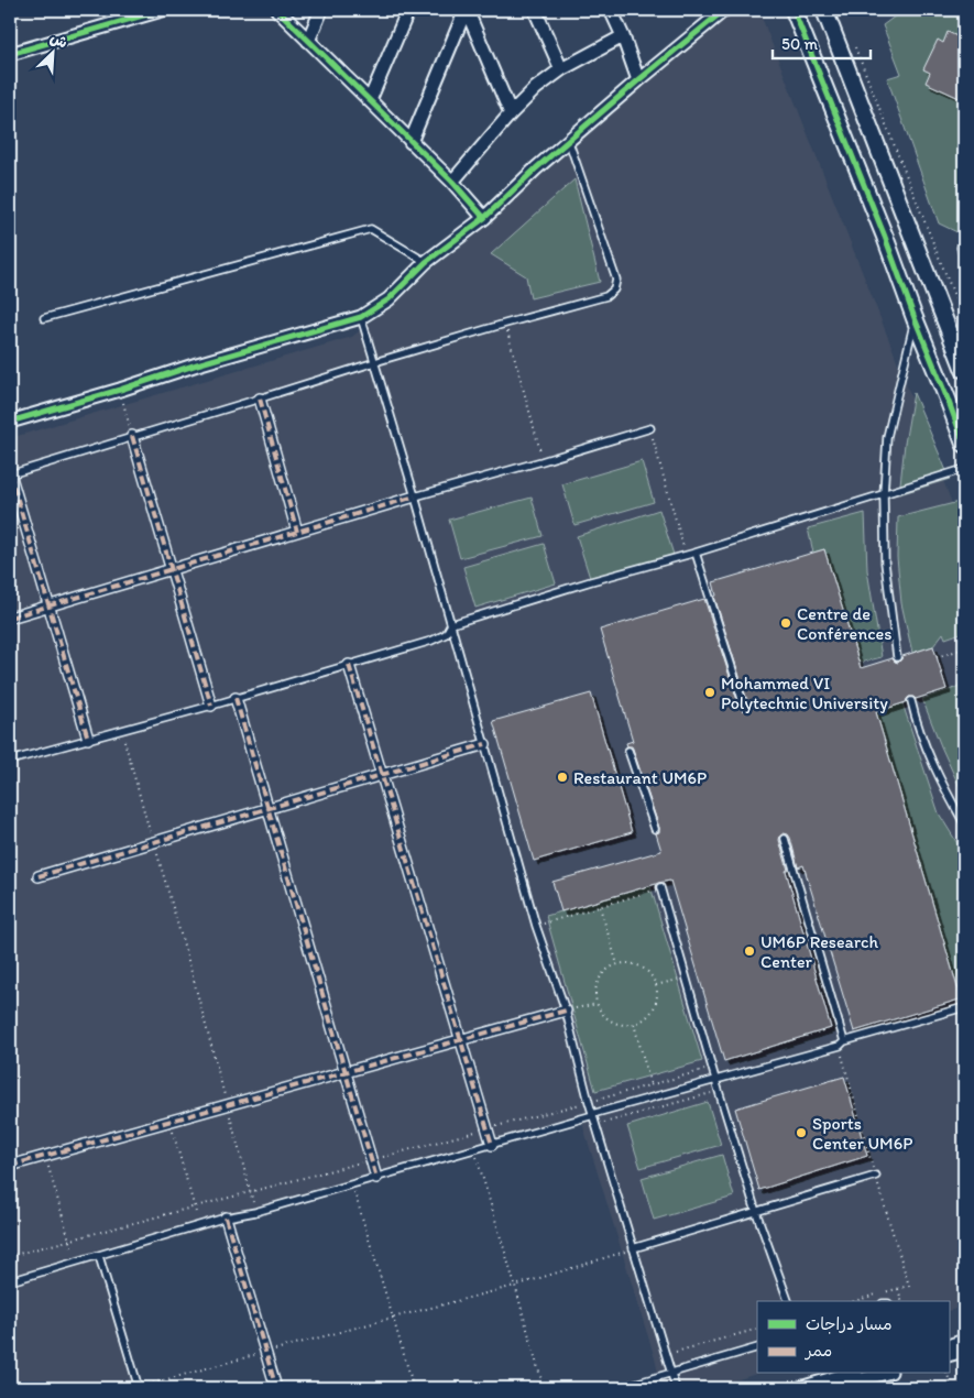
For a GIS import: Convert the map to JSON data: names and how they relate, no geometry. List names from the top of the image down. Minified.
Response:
{"places":["Centre de Conférences","Mohammed VI Polytechnic University","Restaurant UM6P","UM6P Research Center","Sports Center UM6P"],"legend":["مسار دراجات","ممر"],"scale_bar":"50 m","north":"top right"}
